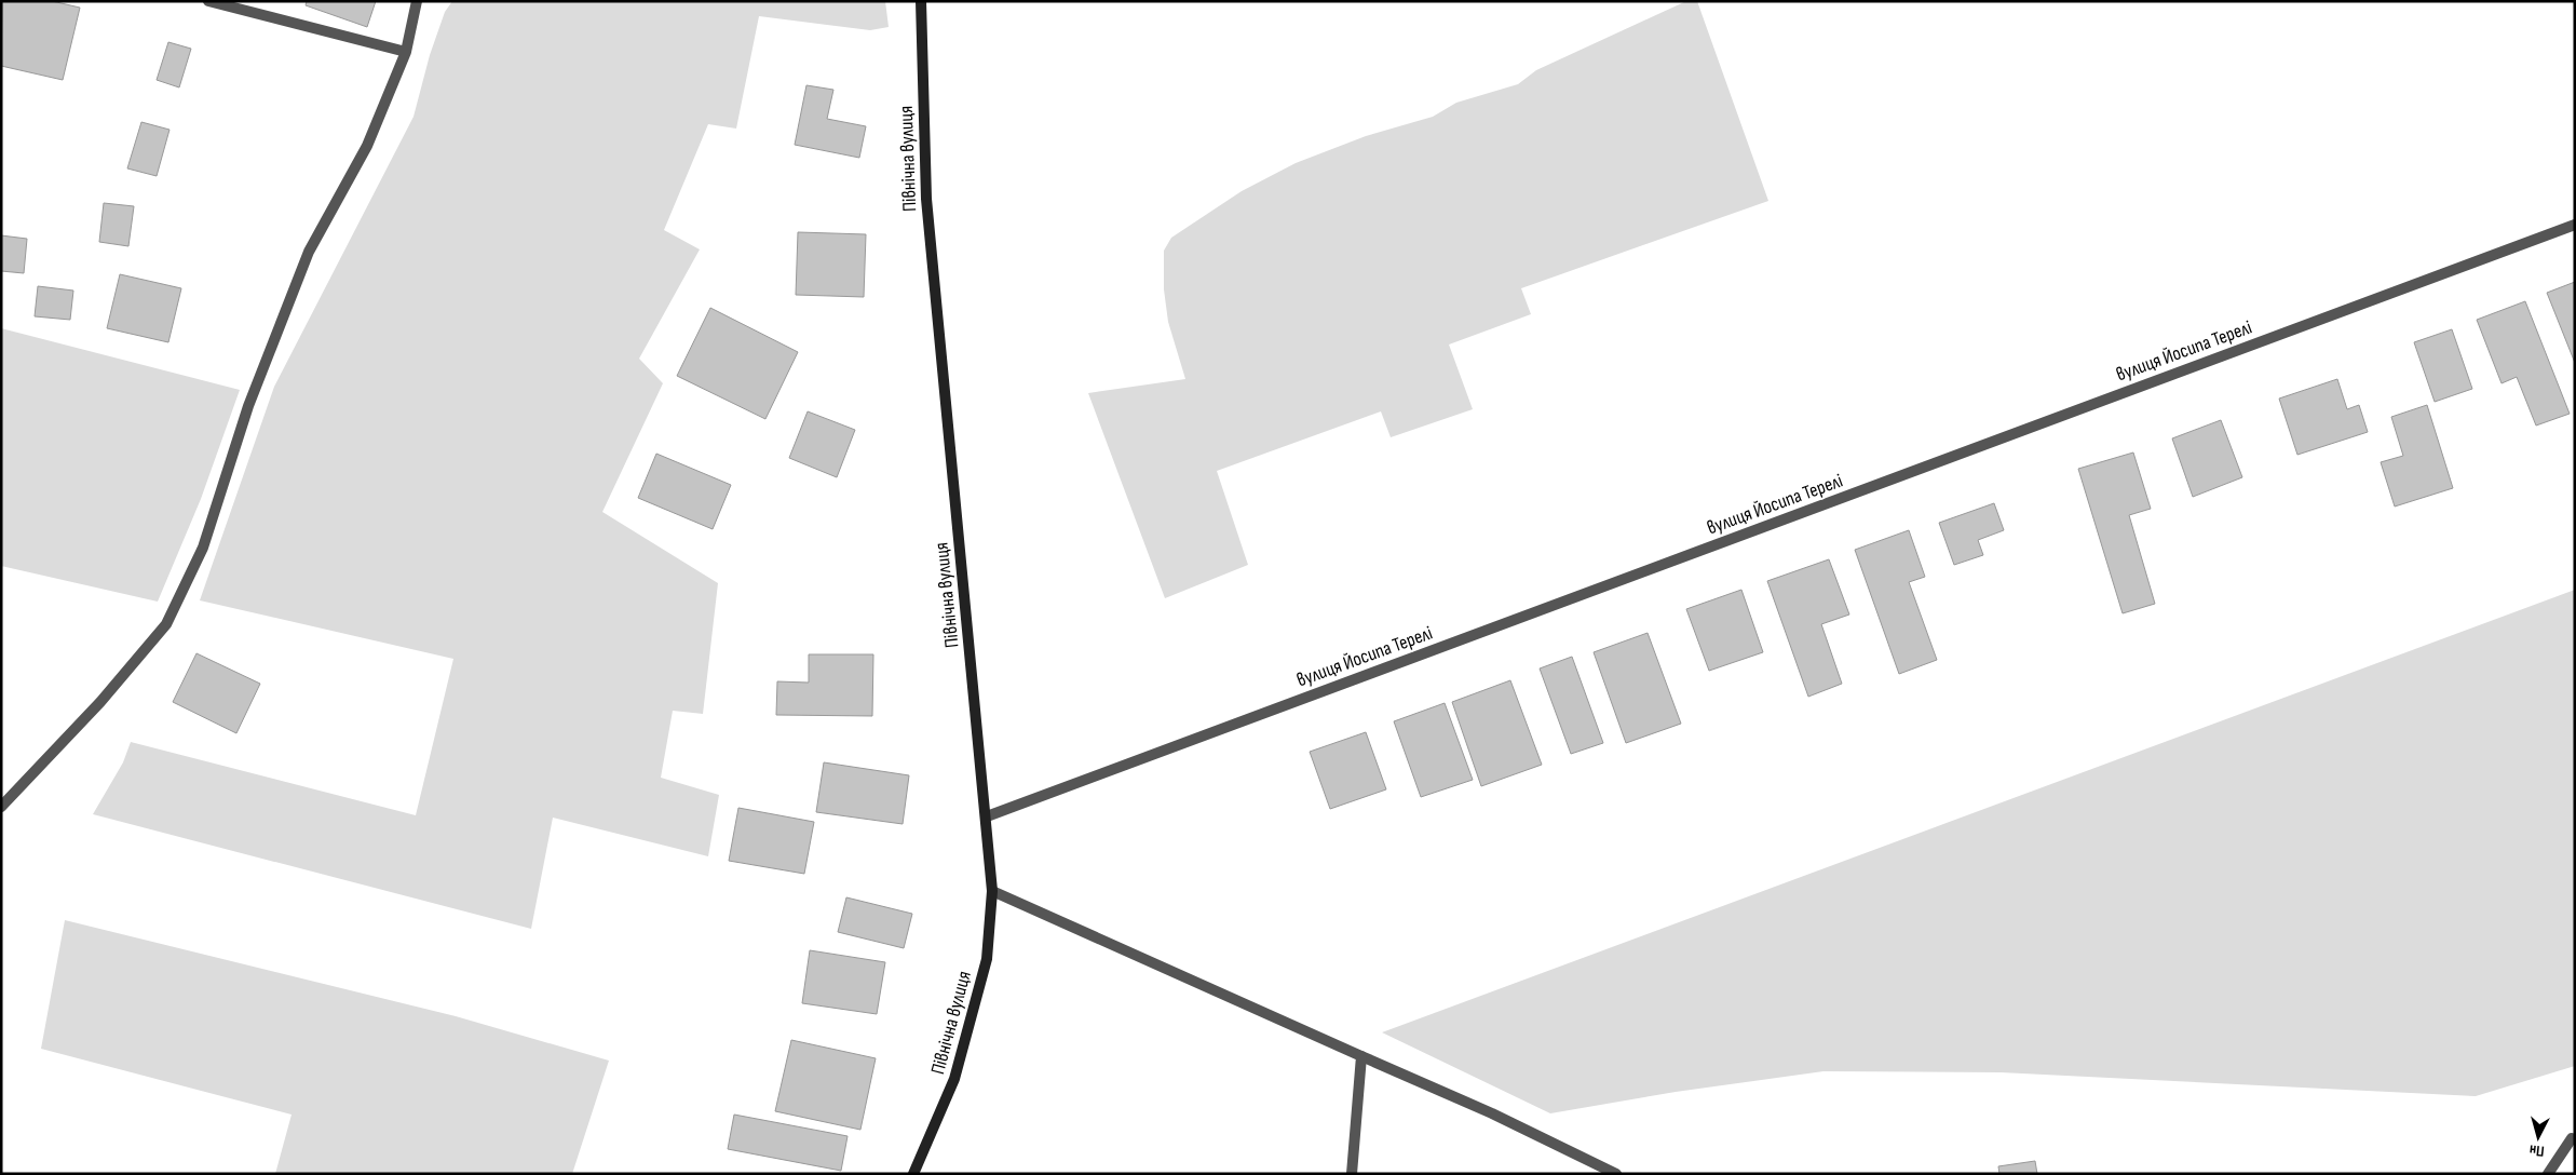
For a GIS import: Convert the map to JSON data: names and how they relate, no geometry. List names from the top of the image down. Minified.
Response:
{"streets":{"street":["Північна вулиця","вулиця Йосипа Терелі"]},"crossings":[["Північна вулиця","вулиця Йосипа Терелі"]],"north":"bottom"}
